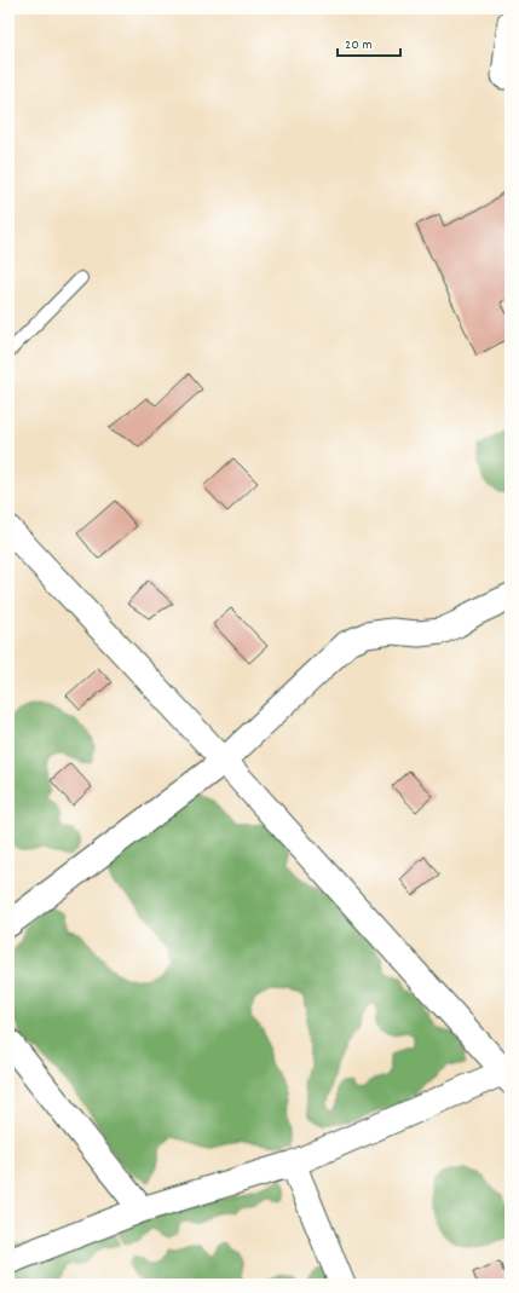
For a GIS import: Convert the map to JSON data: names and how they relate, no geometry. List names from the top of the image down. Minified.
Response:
{"scale_bar":"20 m"}
